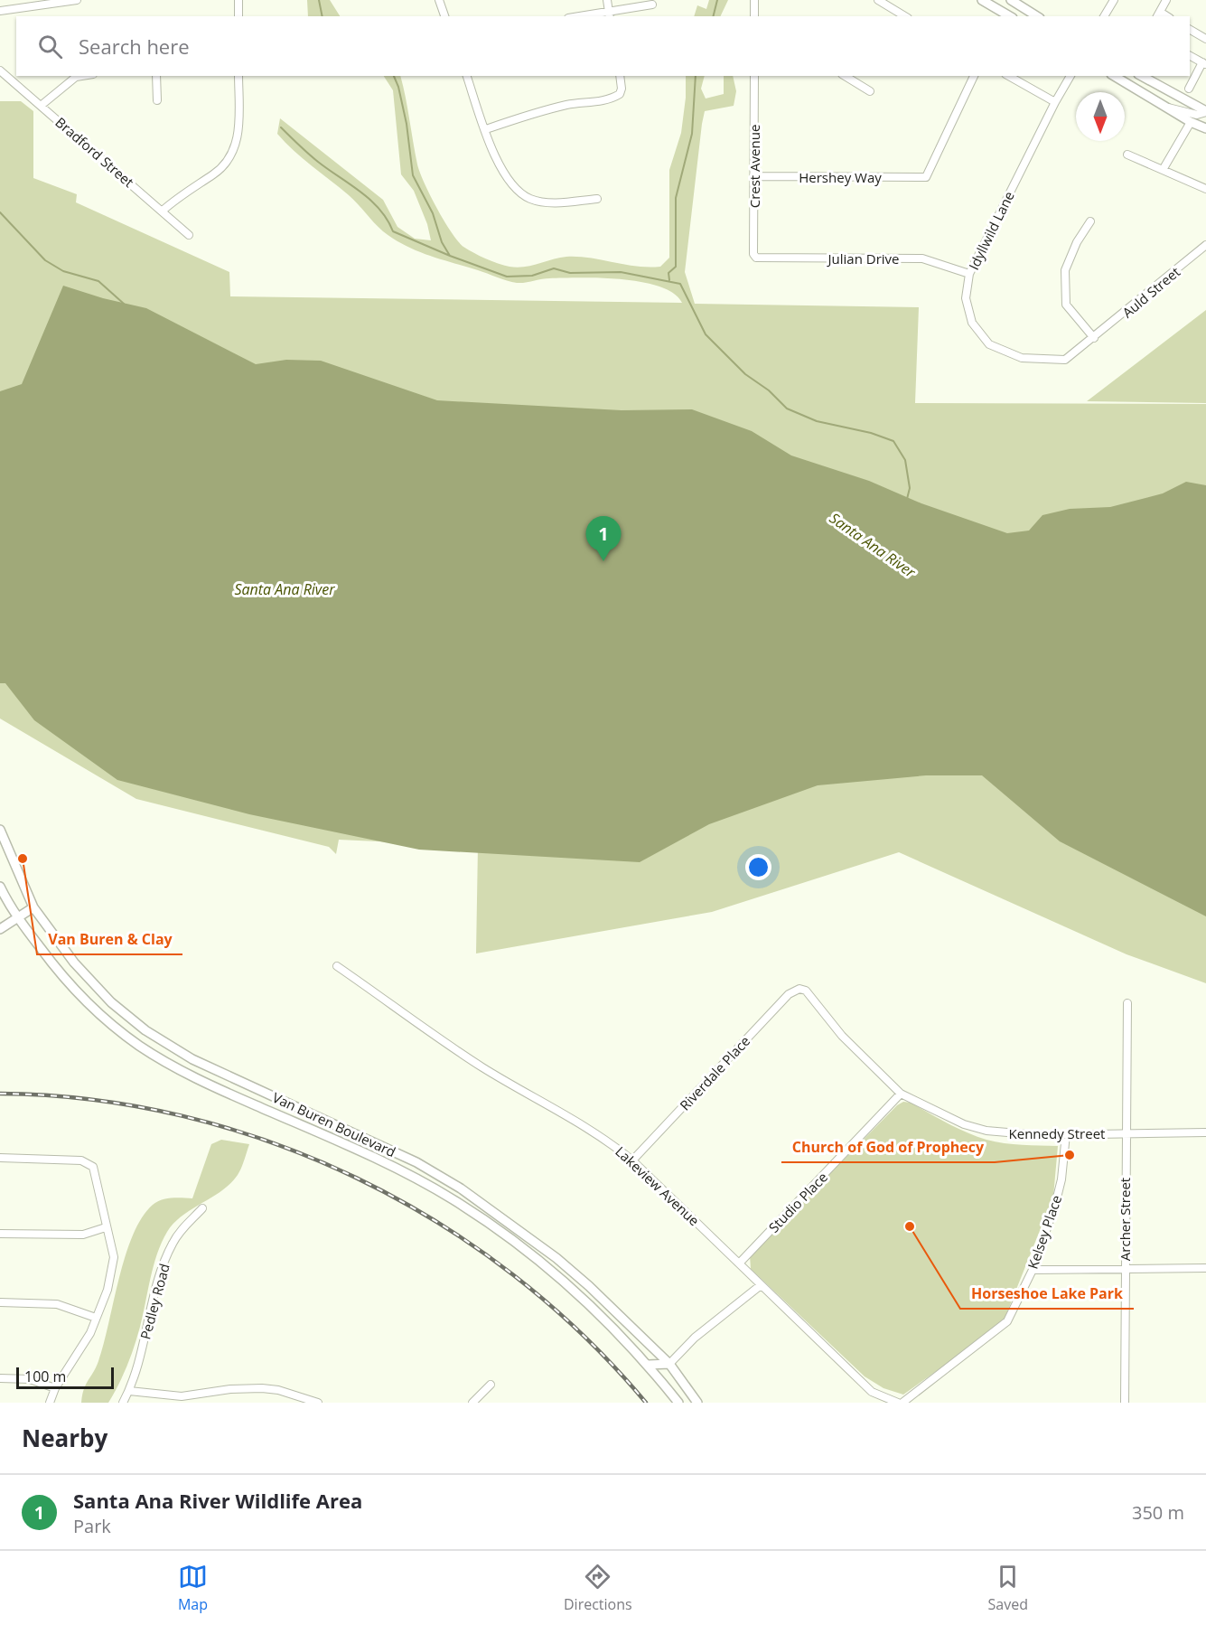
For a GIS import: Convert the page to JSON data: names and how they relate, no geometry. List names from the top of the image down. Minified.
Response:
{"streets":{"main road":["Van Buren Boulevard"],"street":["Bradford Street","Crest Avenue","Hershey Way","Idyllwild Lane","Julian Drive","Auld Street","Riverdale Place","Kennedy Street","Lakeview Avenue","Studio Place","Archer Street","Kelsey Place","Pedley Road"]},"crossings":[["Crest Avenue","Hershey Way"],["Crest Avenue","Julian Drive"],["Idyllwild Lane","Julian Drive"],["Idyllwild Lane","Auld Street"],["Riverdale Place","Kennedy Street"],["Riverdale Place","Lakeview Avenue"],["Kennedy Street","Studio Place"],["Kennedy Street","Archer Street"],["Kennedy Street","Kelsey Place"],["Lakeview Avenue","Studio Place"]],"water":["Santa Ana River"],"places":["Van Buren & Clay","Church of God of Prophecy","Horseshoe Lake Park"],"scale_bar":"100 m","north":"bottom","page":{"search":"Search here","pins":"1","scale":"100 m","heading":"Nearby","list":[{"mark":"1","name":"Santa Ana River Wildlife Area","note":"Park","value":"350 m"}],"nav":["Map","Directions","Saved"]}}
